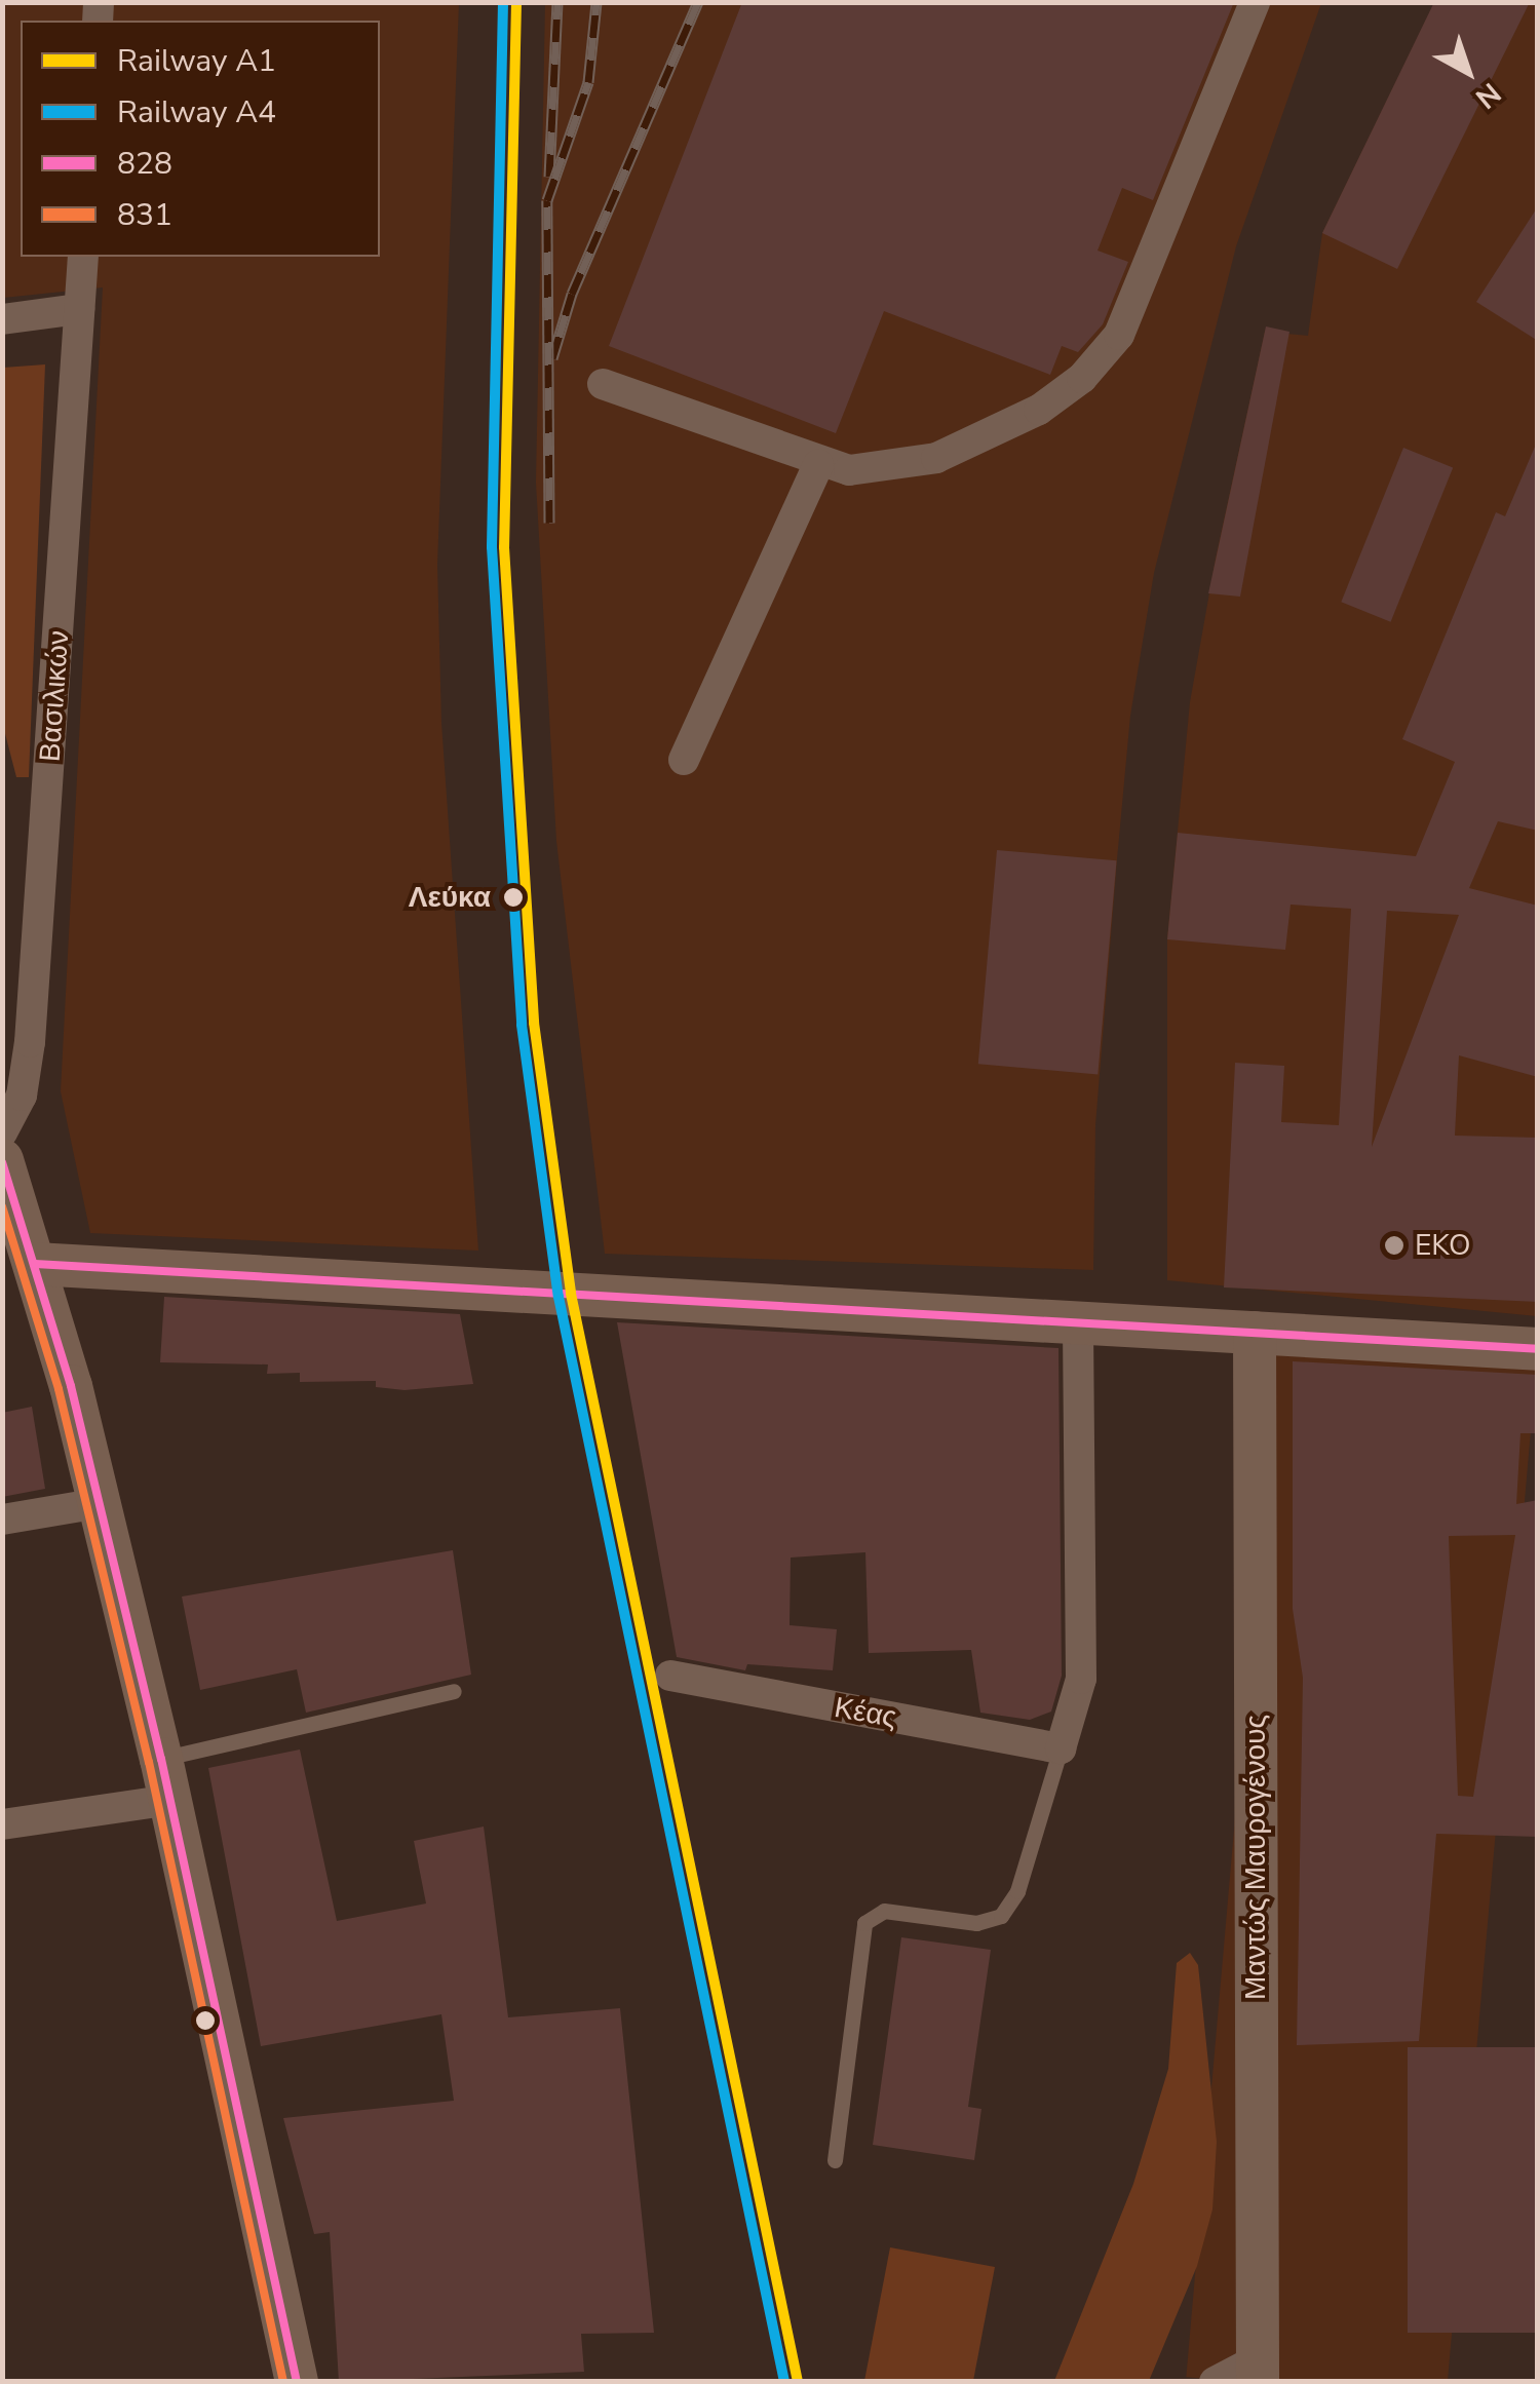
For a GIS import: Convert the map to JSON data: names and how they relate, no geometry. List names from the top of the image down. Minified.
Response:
{"streets":{"street":["Βασιλικών","Κέας","Μαντώς Μαυρογένους"]},"places":["Λεύκα","EKO"],"lines":["rail line A1","rail line A4","transit line 828","transit line 831"],"legend":["Railway A1","Railway A4","828","831"],"north":"bottom right"}
